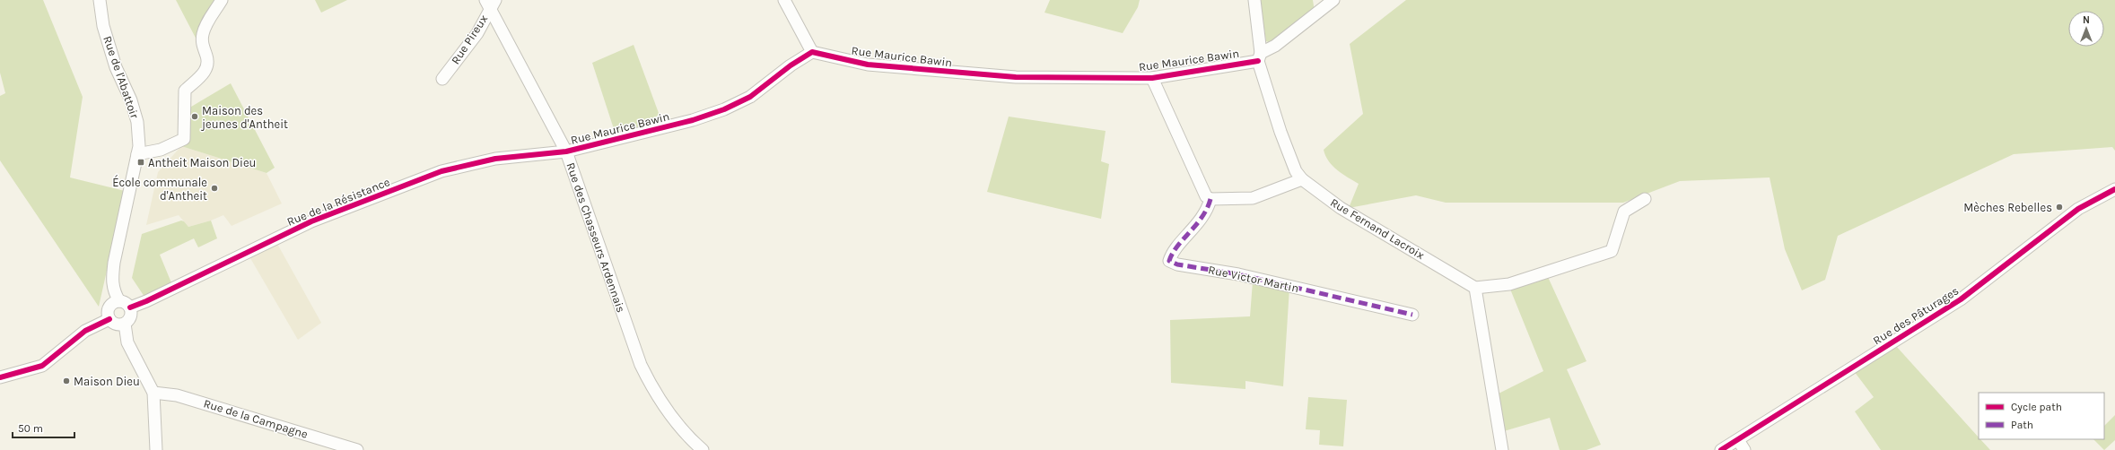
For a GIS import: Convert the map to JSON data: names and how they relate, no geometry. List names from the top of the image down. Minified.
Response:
{"streets":{"street":["Rue Pireux","Rue Maurice Bawin","Rue de l'Abattoir","Rue de la Résistance","Rue Fernand Lacroix","Rue des Chasseurs Ardennais","Rue Victor Martin","Rue des Pâturages","Rue de la Campagne"]},"crossings":[["Rue Pireux","Rue des Chasseurs Ardennais"],["Rue Maurice Bawin","Rue de la Résistance"],["Rue Maurice Bawin","Rue Fernand Lacroix"],["Rue Maurice Bawin","Rue des Chasseurs Ardennais"],["Rue de l'Abattoir","Rue de la Résistance"],["Rue de la Résistance","Rue des Chasseurs Ardennais"]],"places":{"other":["Maison des jeunes d'Antheit","École communale d'Antheit","Mèches Rebelles","Maison Dieu"],"transit":["Antheit Maison Dieu"]},"legend":["Cycle path","Path"],"scale_bar":"50 m","north":"top"}
